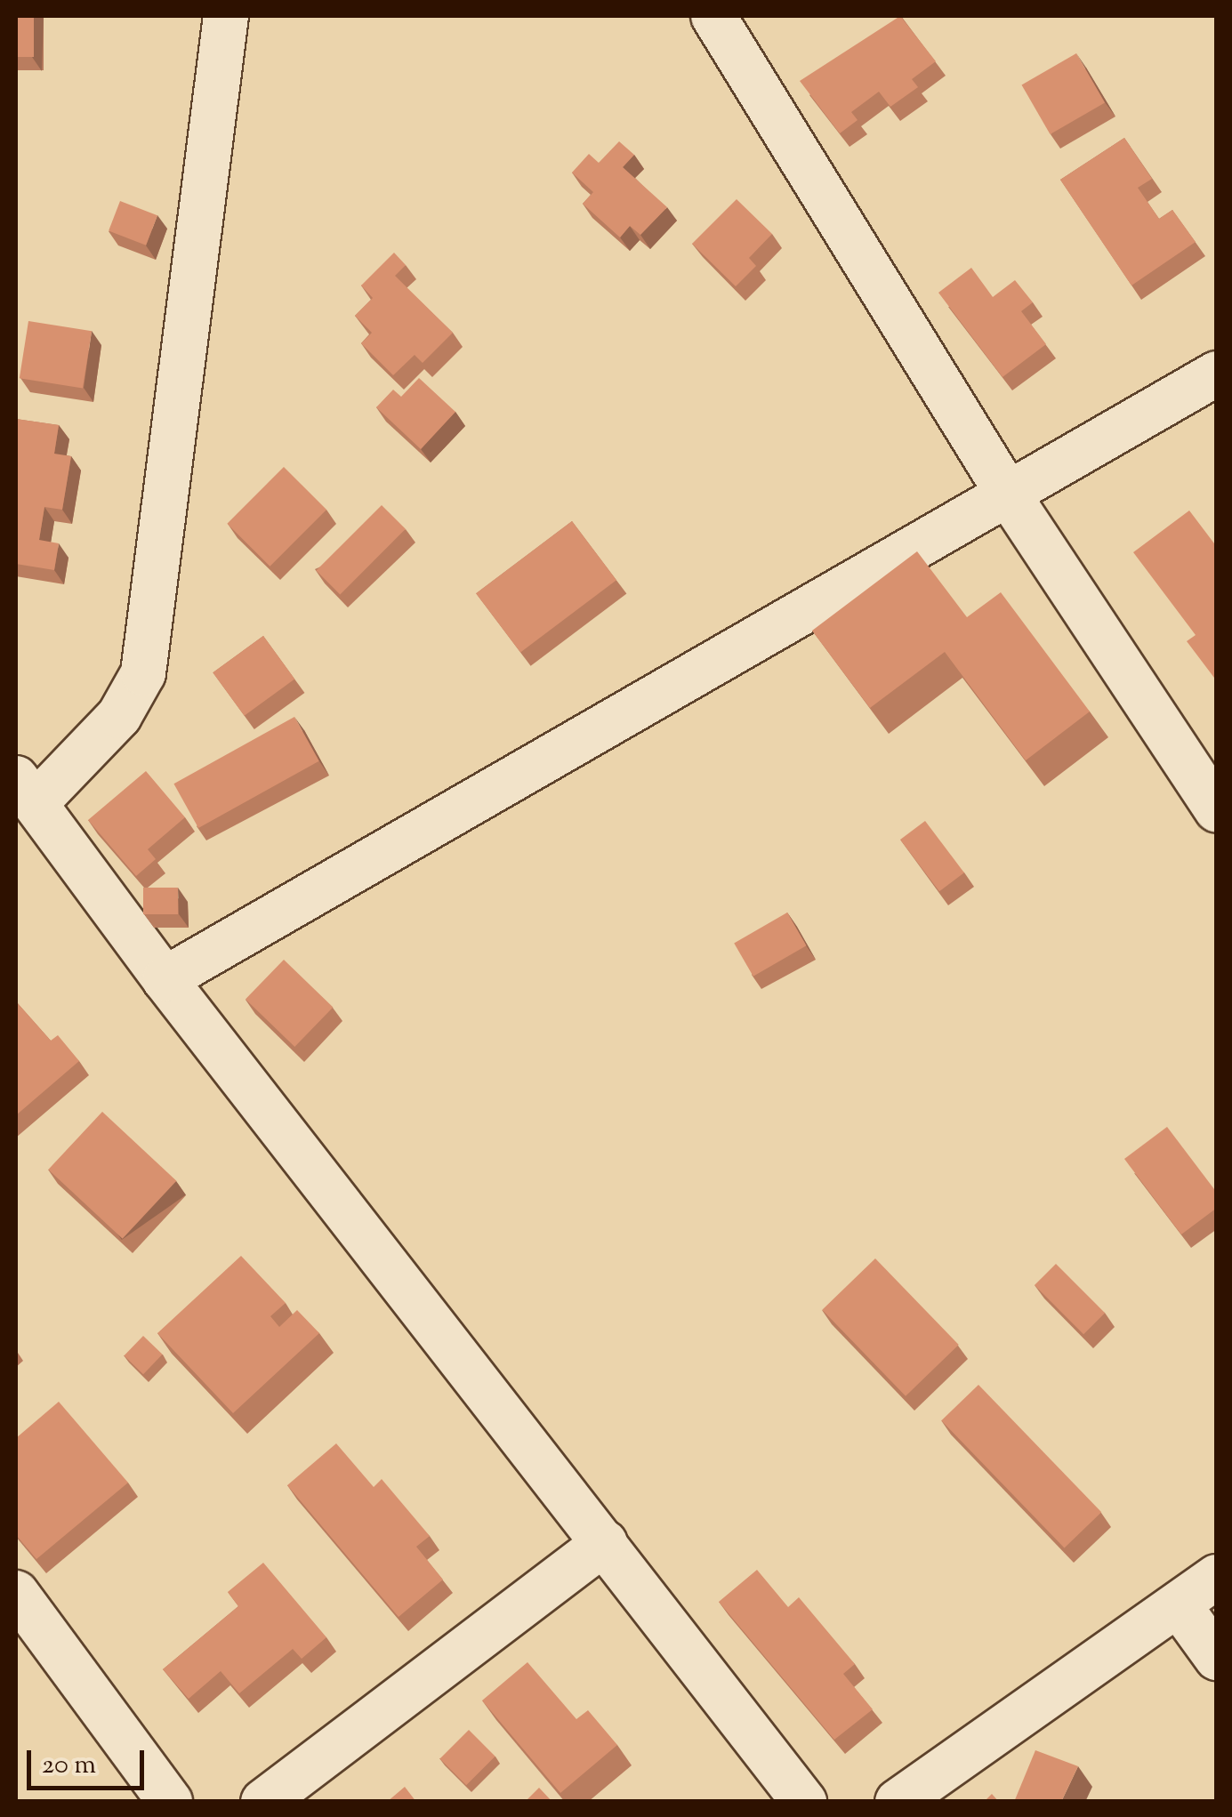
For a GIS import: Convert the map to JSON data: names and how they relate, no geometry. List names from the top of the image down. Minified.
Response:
{"scale_bar":"20 m"}
